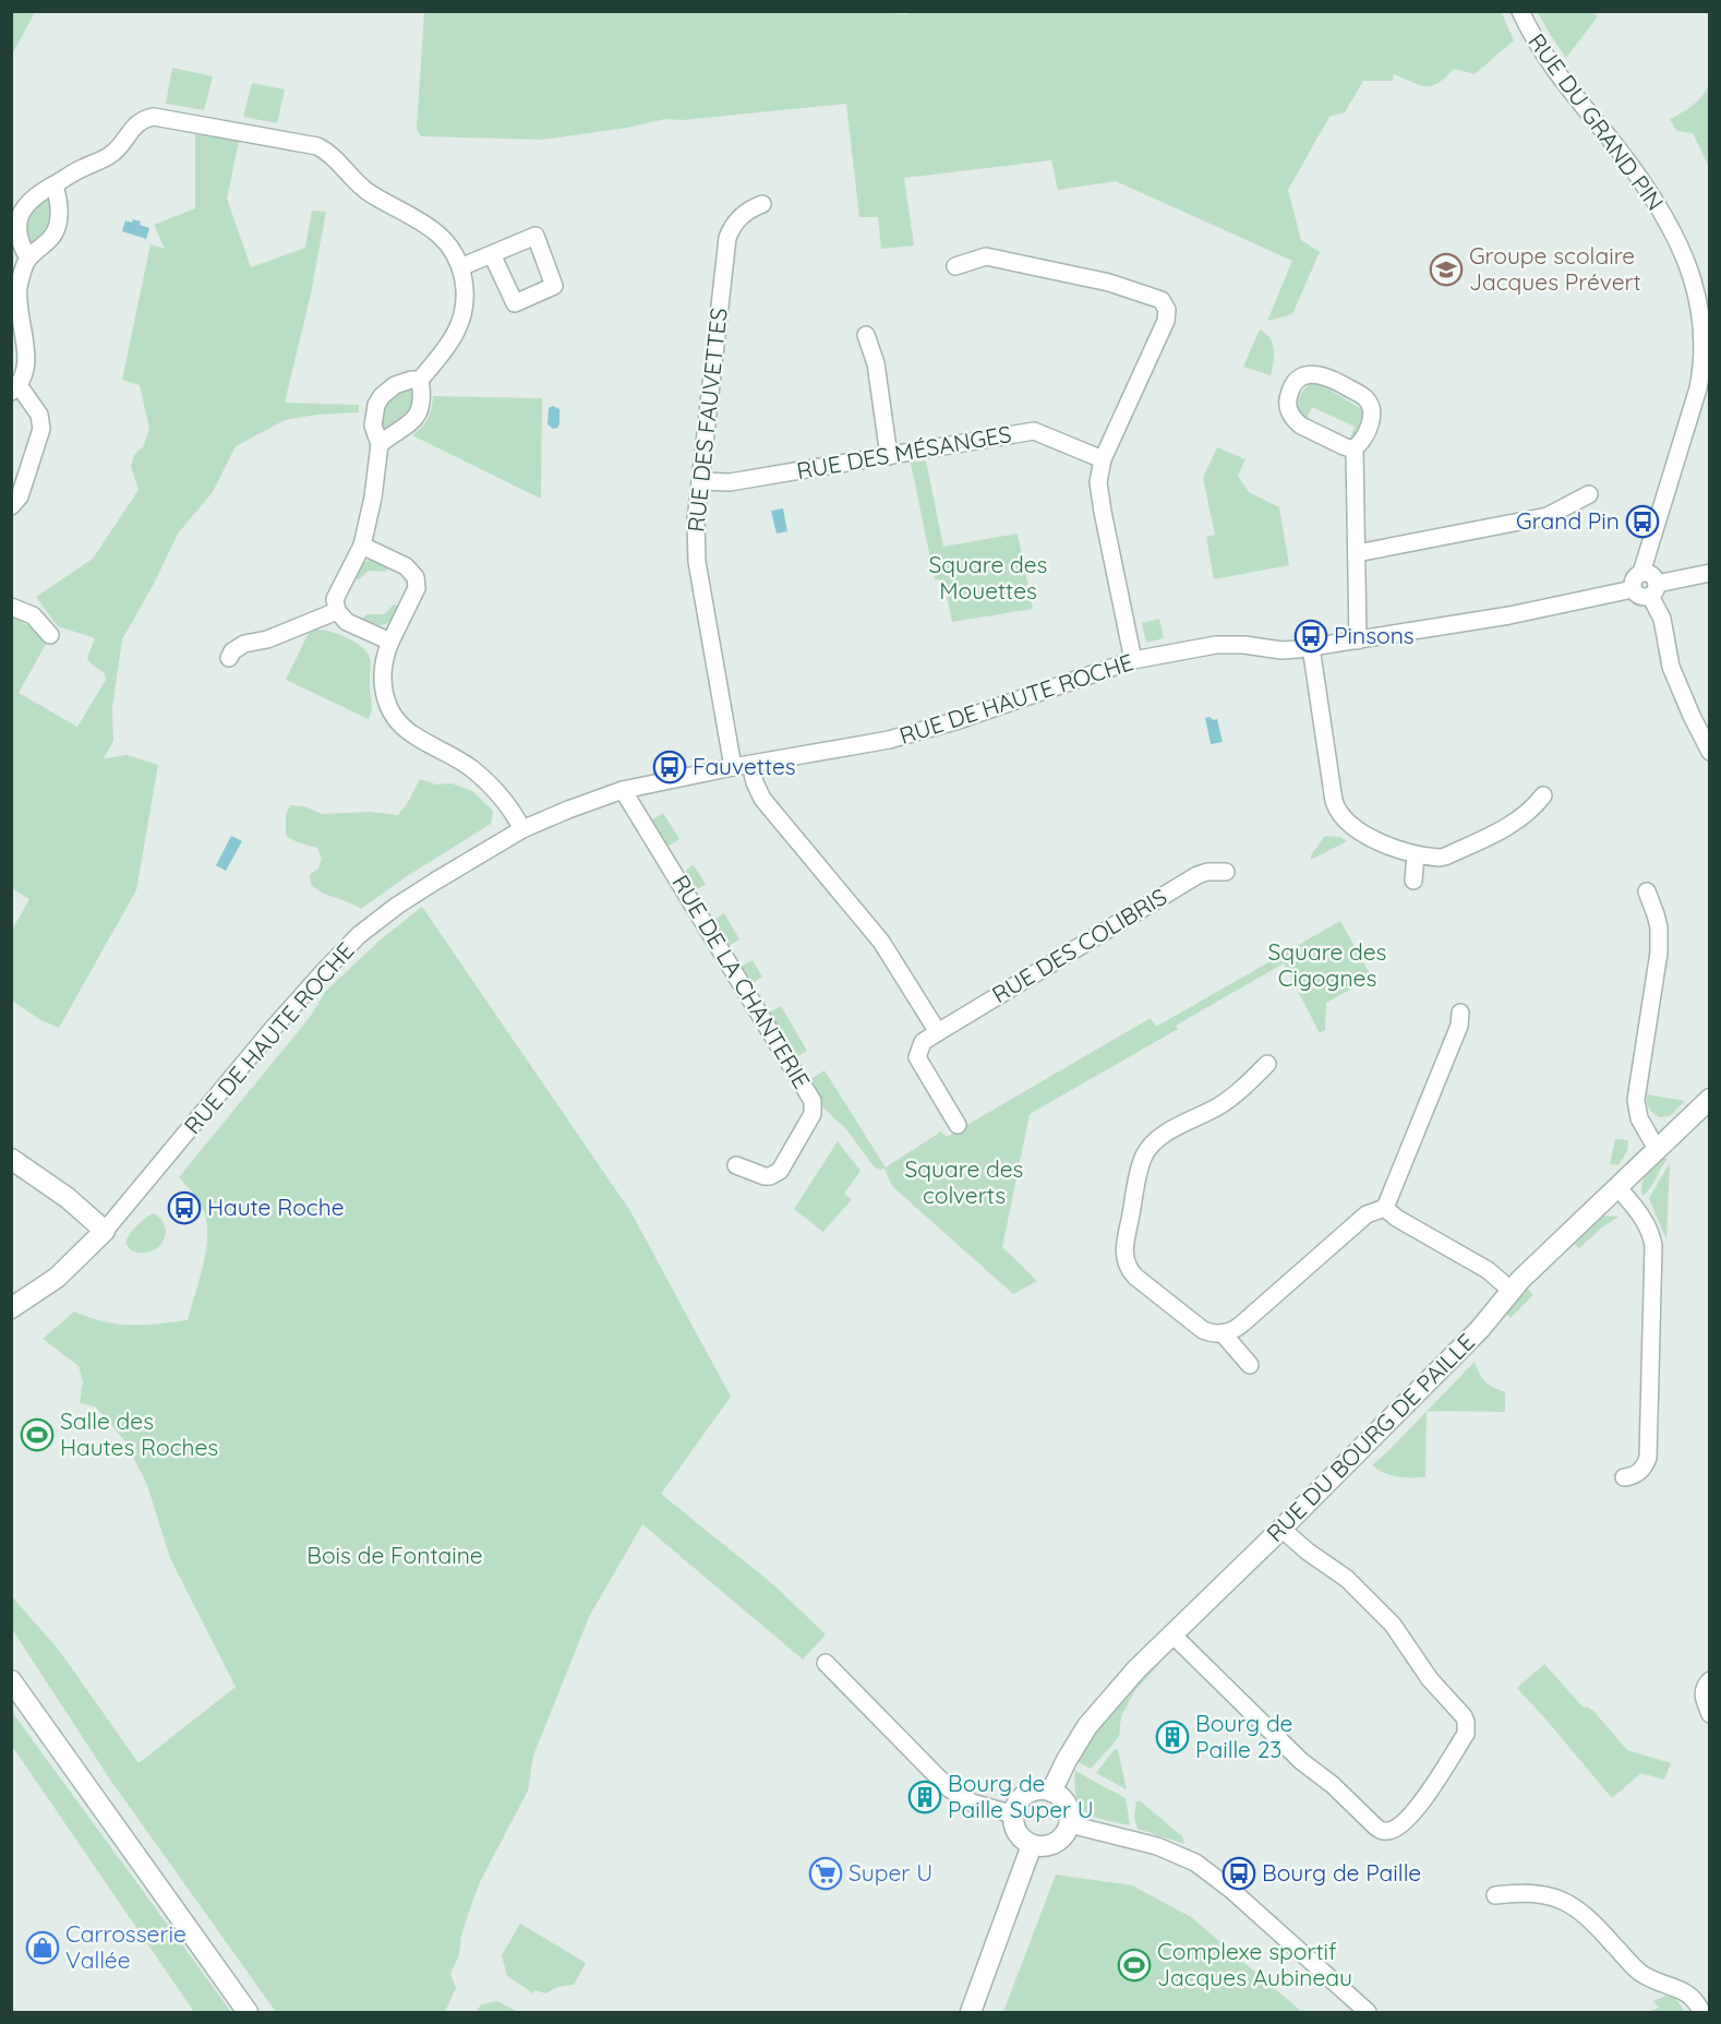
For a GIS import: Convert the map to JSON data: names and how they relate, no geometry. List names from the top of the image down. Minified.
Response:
{"streets":{"street":["RUE DU GRAND PIN","RUE DES FAUVETTES","RUE DES MÉSANGES","RUE DE HAUTE ROCHE","RUE DES COLIBRIS","RUE DE LA CHANTERIE","RUE DU BOURG DE PAILLE"]},"crossings":[["RUE DU GRAND PIN","RUE DE HAUTE ROCHE"],["RUE DES FAUVETTES","RUE DES MÉSANGES"],["RUE DES FAUVETTES","RUE DE HAUTE ROCHE"],["RUE DE HAUTE ROCHE","RUE DE LA CHANTERIE"]],"parks":["Square des Mouettes","Square des Cigognes","Square des colverts","Bois de Fontaine"],"places":{"school or university":["Groupe scolaire Jacques Prévert"],"bus stop":["Grand Pin","Pinsons","Fauvettes","Haute Roche","Bourg de Paille"],"sports":["Salle des Hautes Roches","Complexe sportif Jacques Aubineau"],"building":["Bourg de Paille 23","Bourg de Paille Super U"],"supermarket":["Super U"],"shop":["Carrosserie Vallée"]}}
